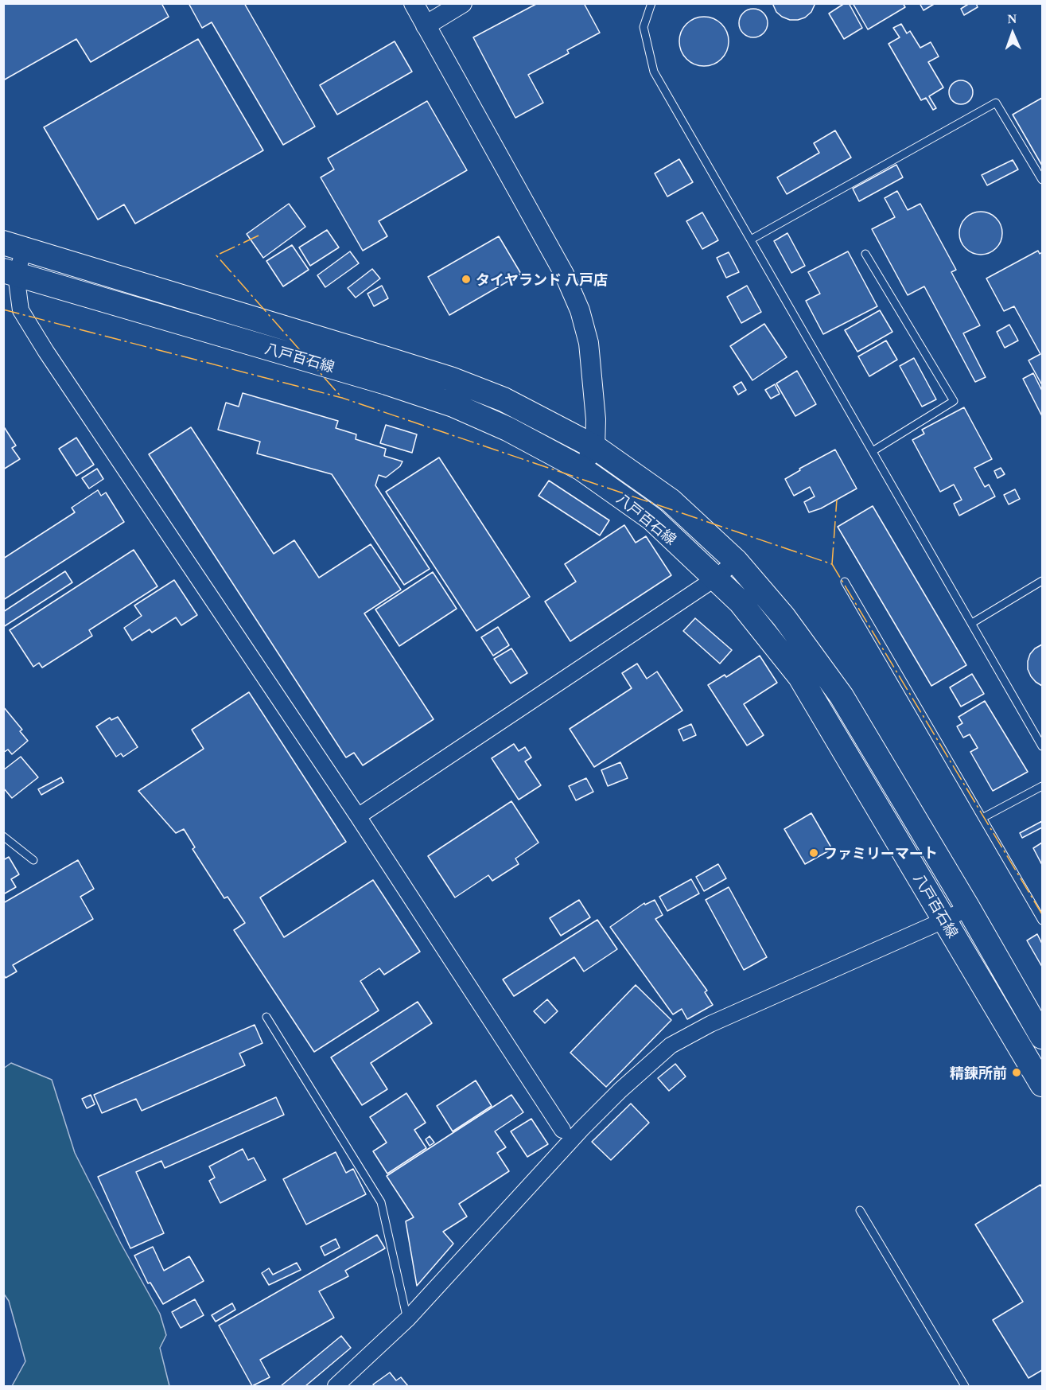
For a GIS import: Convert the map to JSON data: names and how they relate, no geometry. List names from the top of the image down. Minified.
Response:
{"streets":{"main road":["八戸百石線"]},"places":["タイヤランド 八戸店","ファミリーマート","精錬所前"],"north":"top"}
